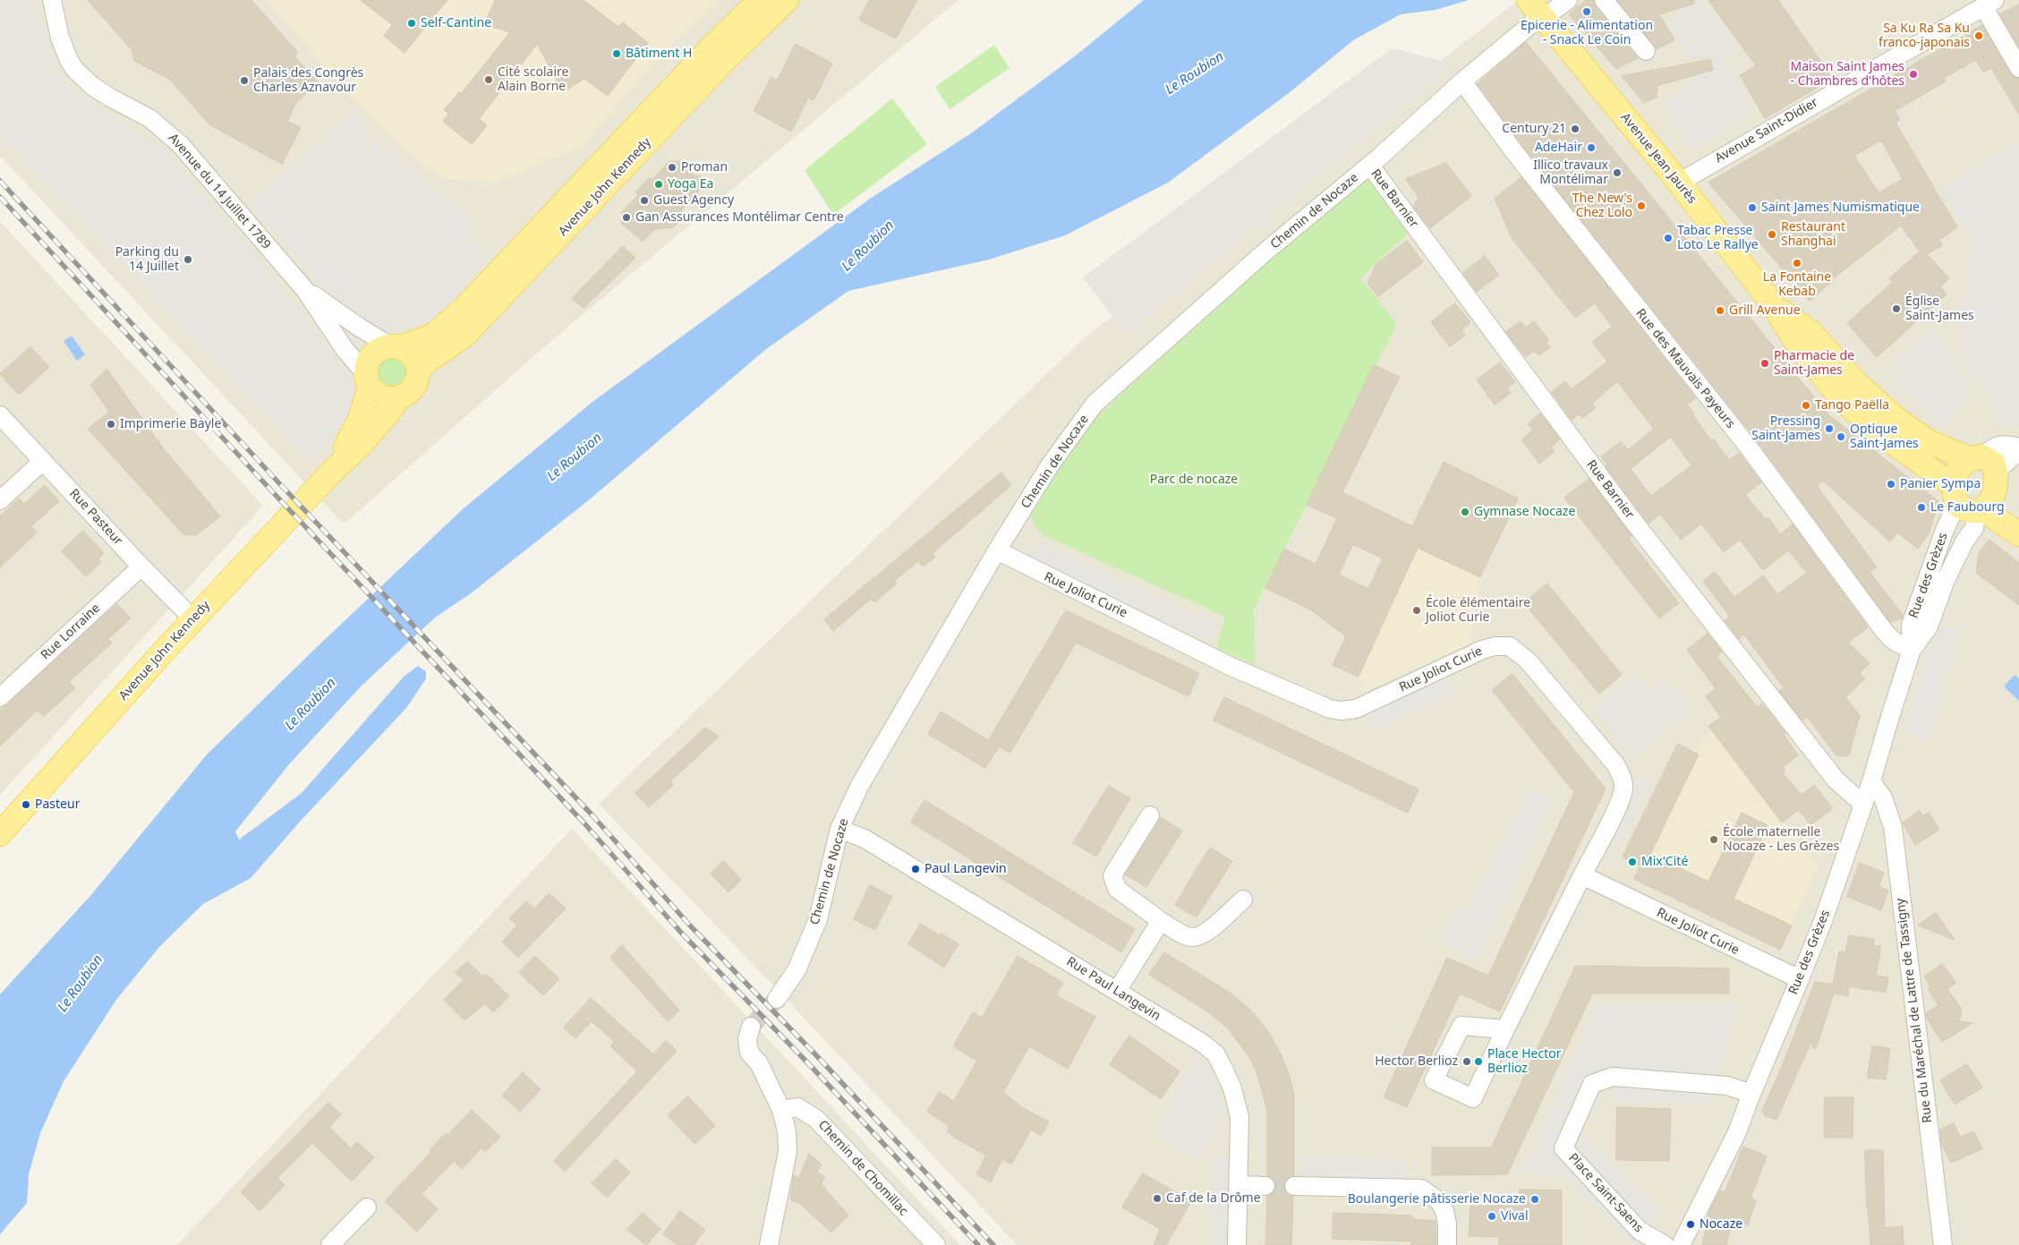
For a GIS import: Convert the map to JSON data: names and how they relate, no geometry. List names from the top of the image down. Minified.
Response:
{"streets":{"main road":["Avenue Jean Jaurès","Avenue John Kennedy"],"street":["Avenue Saint-Didier","Avenue du 14 Juillet 1789","Rue Barnier","Chemin de Nocaze","Rue des Mauvais Payeurs","Rue Pasteur","Rue des Grèzes","Rue Joliot Curie","Rue Lorraine","Rue Paul Langevin","Rue du Maréchal de Lattre de Tassigny","Chemin de Chomillac","Place Saint-Saens"]},"crossings":[["Avenue Saint-Didier","Avenue Jean Jaurès"],["Avenue Jean Jaurès","Chemin de Nocaze"],["Avenue Jean Jaurès","Rue des Grèzes"],["Avenue John Kennedy","Avenue du 14 Juillet 1789"],["Avenue John Kennedy","Rue Pasteur"],["Rue Barnier","Chemin de Nocaze"],["Rue Barnier","Rue des Grèzes"],["Chemin de Nocaze","Rue des Mauvais Payeurs"],["Chemin de Nocaze","Rue Joliot Curie"],["Chemin de Nocaze","Rue Paul Langevin"],["Rue des Mauvais Payeurs","Rue des Grèzes"],["Rue Pasteur","Rue Lorraine"],["Rue des Grèzes","Rue Joliot Curie"],["Rue des Grèzes","Rue du Maréchal de Lattre de Tassigny"],["Rue des Grèzes","Place Saint-Saens"]],"water":["Le Roubion"],"parks":["Parc de nocaze"],"places":["Epicerie - Alimentation - Snack Le Coin","Self-Cantine","Sa Ku Ra Sa Ku franco-japonais","Bâtiment H","Maison Saint James - Chambres d'hôtes","Cité scolaire Alain Borne","Palais des Congrès Charles Aznavour","Century 21","AdeHair","Proman","Illico travaux Montélimar","Yoga Ea","Guest Agency","The New's Chez Lolo","Saint James Numismatique","Gan Assurances Montélimar Centre","Restaurant Shanghai","Tabac Presse Loto Le Rallye","Parking du 14 Juillet","La Fontaine Kebab","Église Saint-James","Grill Avenue","Pharmacie de Saint-James","Tango Paëlla","Imprimerie Bayle","Pressing Saint-James","Optique Saint-James","Panier Sympa","Le Faubourg","Gymnase Nocaze","École élémentaire Joliot Curie","Pasteur","École maternelle Nocaze - Les Grèzes","Mix'Cité","Paul Langevin","Hector Berlioz","Place Hector Berlioz","Caf de la Drôme","Boulangerie pâtisserie Nocaze","Vival","Nocaze"]}
